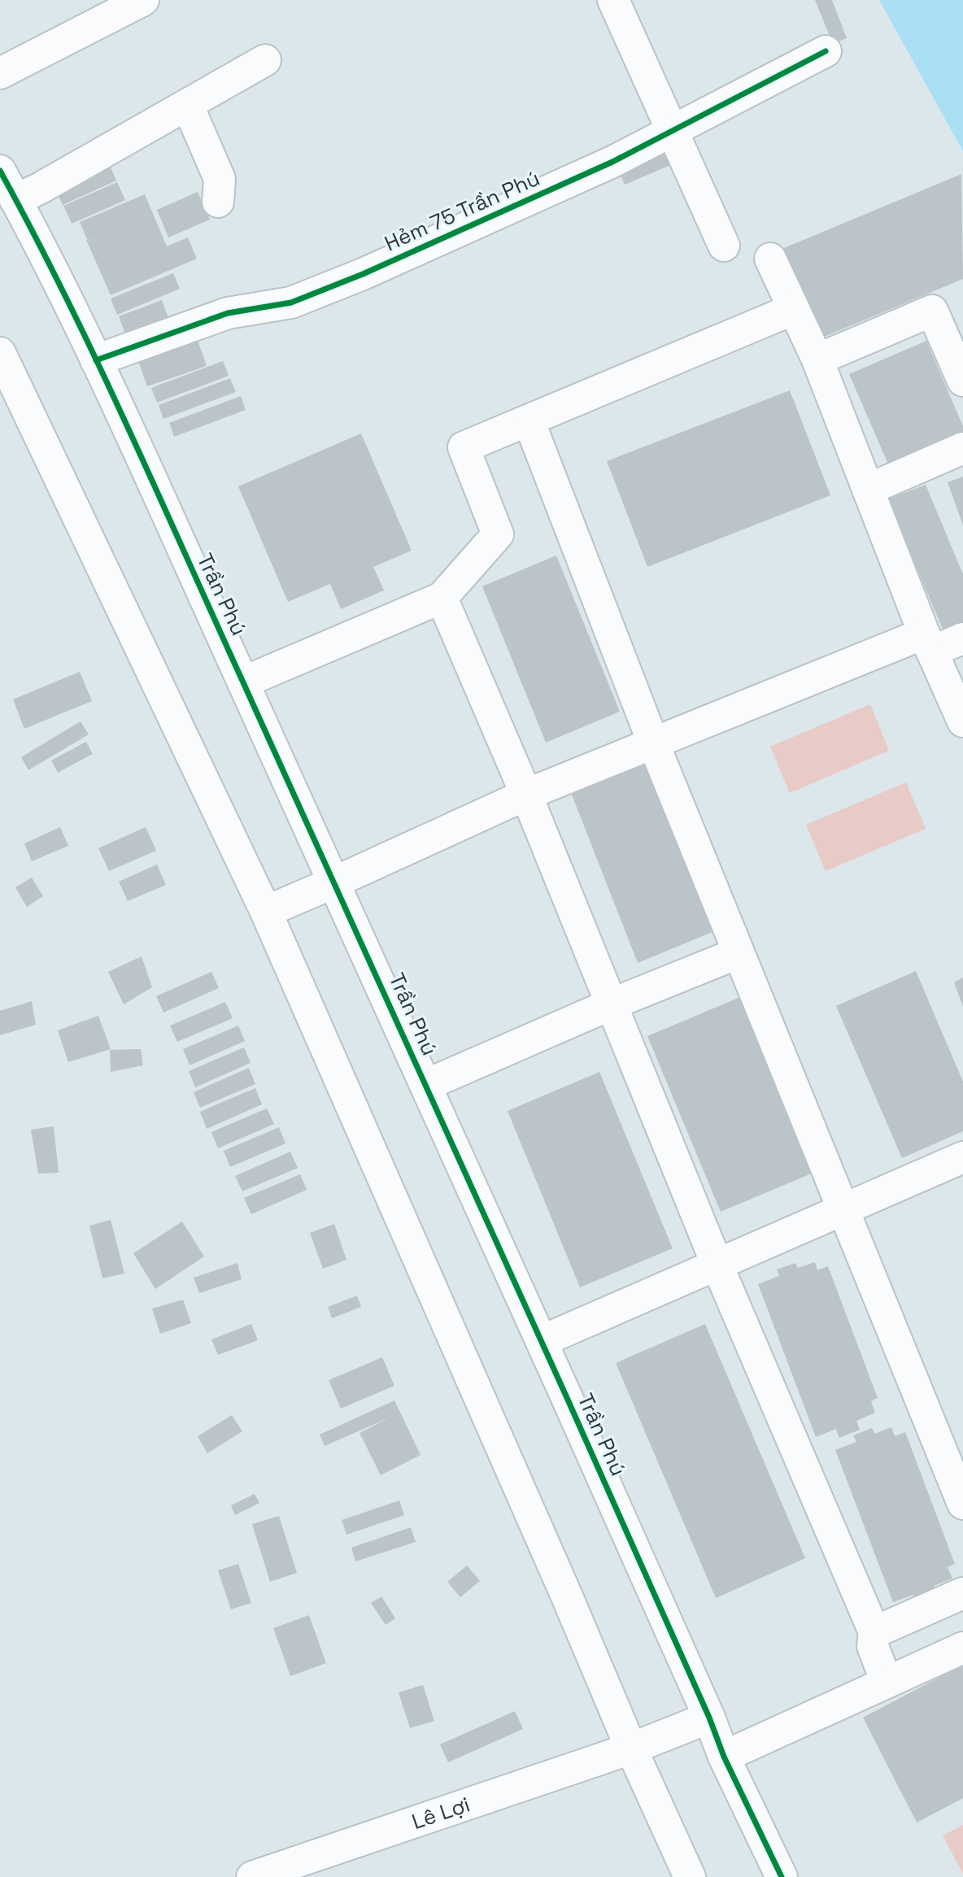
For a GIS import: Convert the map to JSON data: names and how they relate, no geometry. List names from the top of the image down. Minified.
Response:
{"streets":{"street":["Hẻm 75 Trần Phú","Trần Phú","Lê Lợi"]},"crossings":[["Hẻm 75 Trần Phú","Trần Phú"],["Trần Phú","Lê Lợi"]]}
